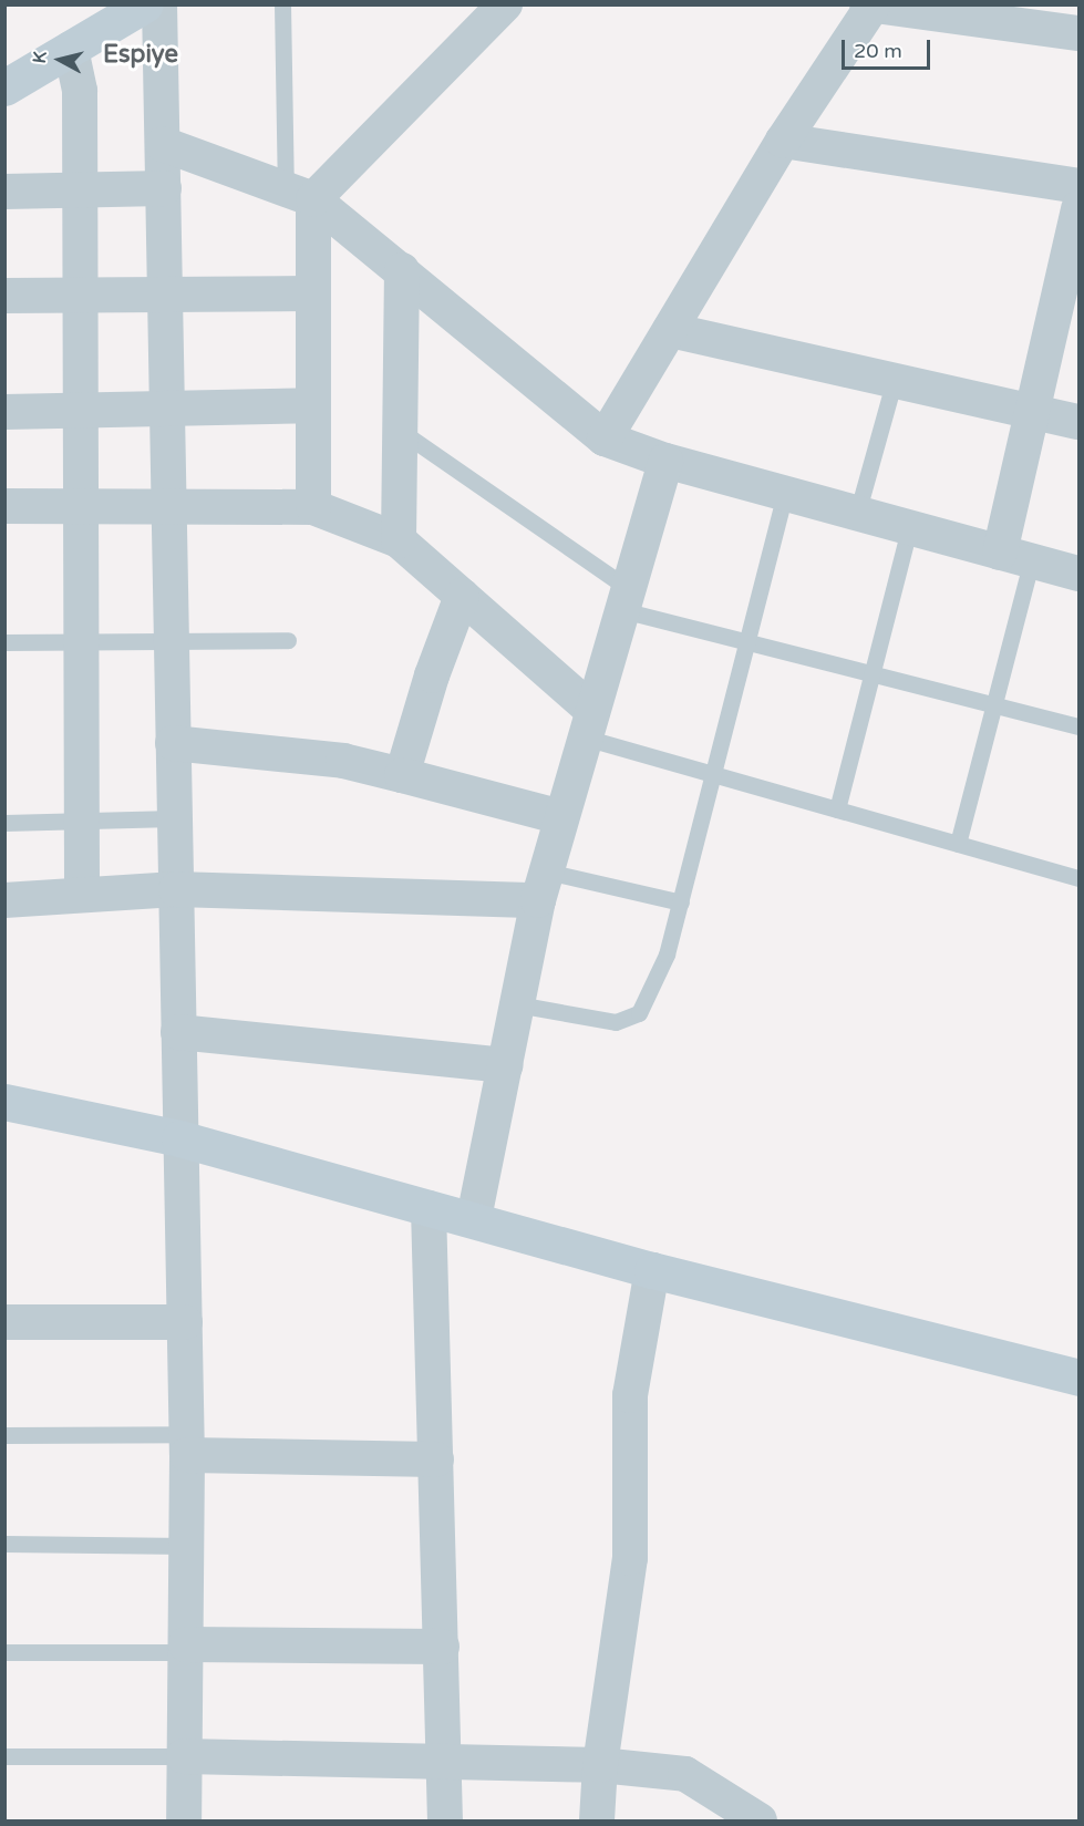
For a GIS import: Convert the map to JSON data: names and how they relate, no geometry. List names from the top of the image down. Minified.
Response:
{"districts":["Espiye"],"scale_bar":"20 m","north":"left"}
